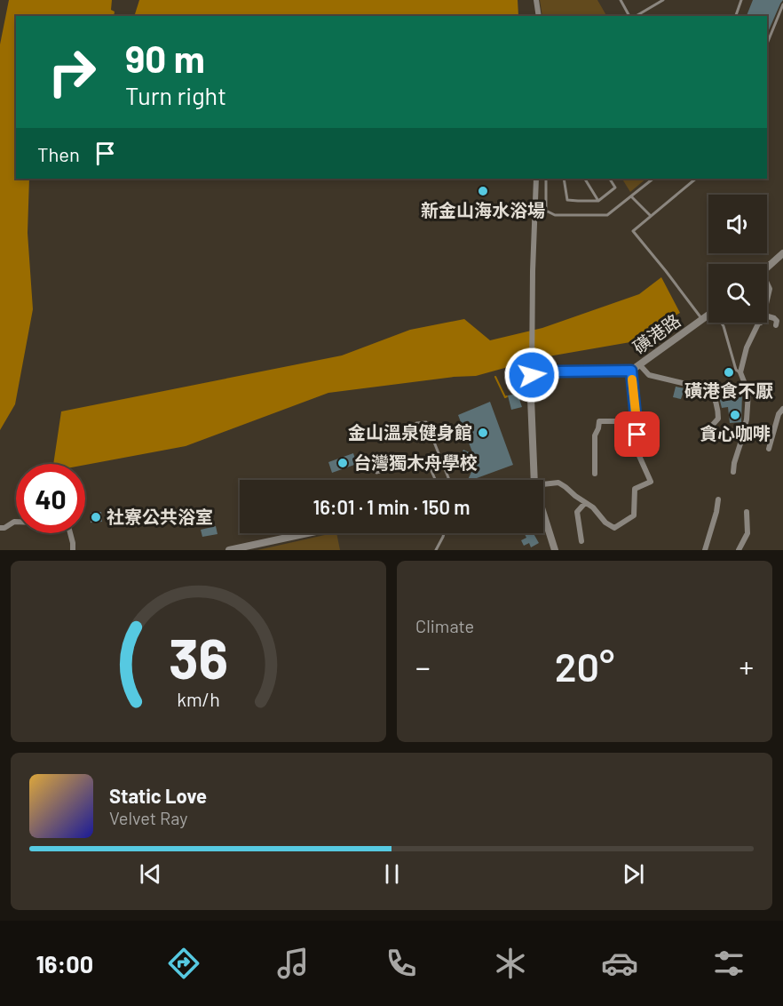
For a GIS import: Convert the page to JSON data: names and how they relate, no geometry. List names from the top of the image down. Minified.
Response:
{"streets":{"street":["磺港路"]},"places":["新金山海水浴場","磺港食不厭","貪心咖啡","金山溫泉健身館","台灣獨木舟學校","社寮公共浴室"],"page":{"turn":["90 m","Turn right"],"then":"Then","limit":"40","trip":"16:01 · 1 min · 150 m","tile":"Climate","heat":["−","20°","+"],"song":["Static Love","Velvet Ray"],"tabs":"16:00","gauge":["36","km/h"]}}
